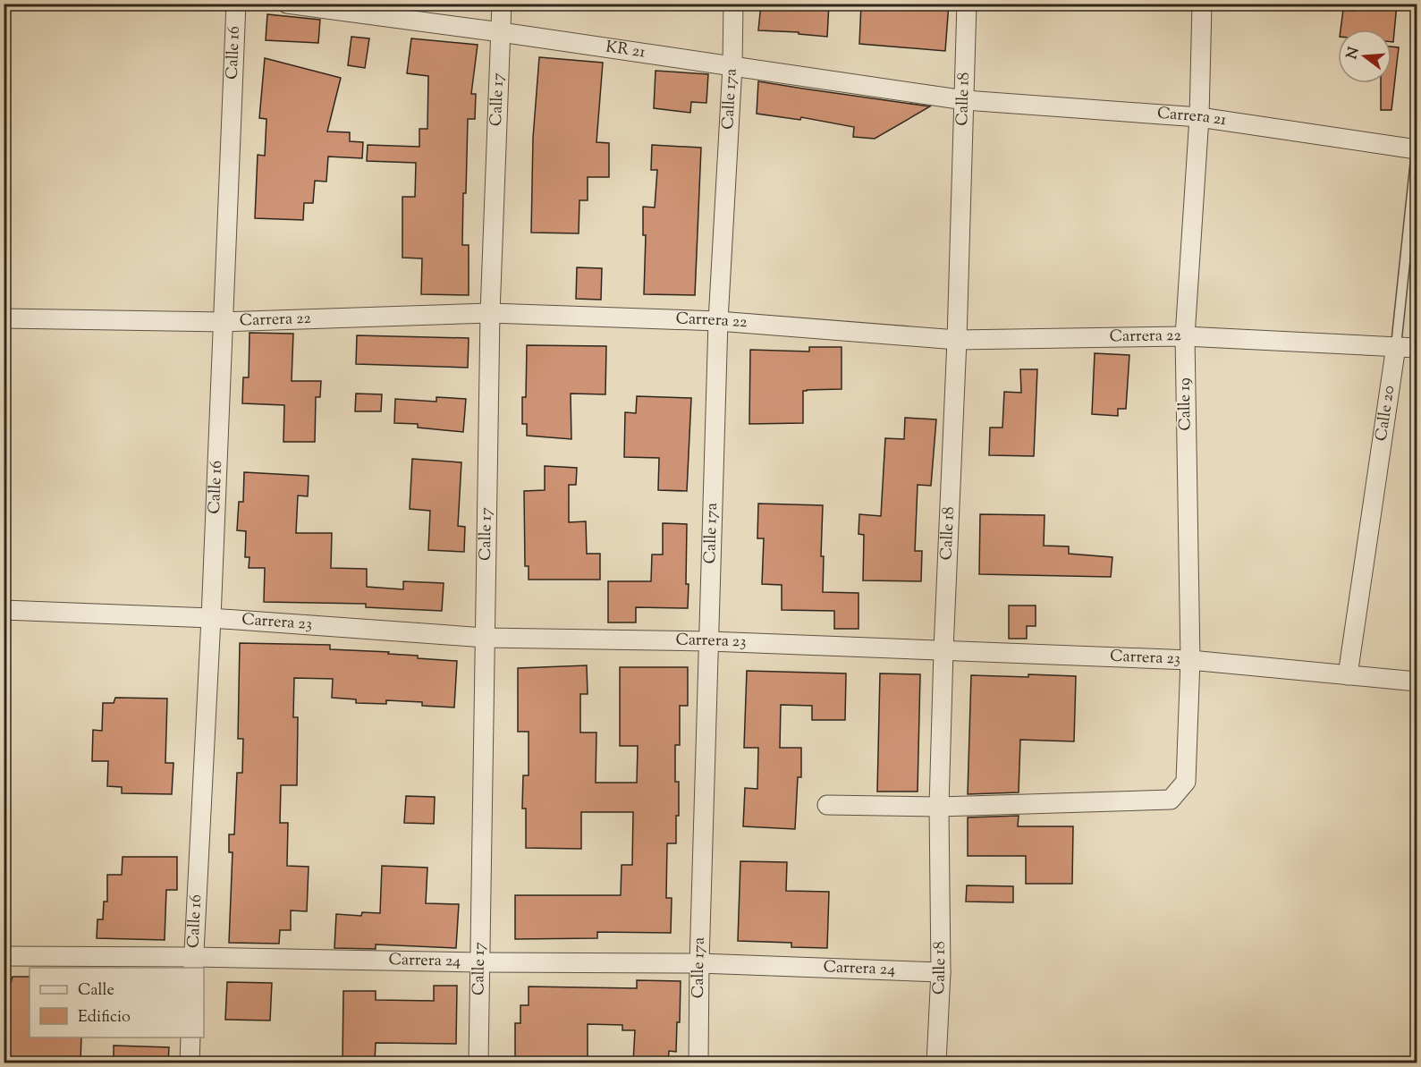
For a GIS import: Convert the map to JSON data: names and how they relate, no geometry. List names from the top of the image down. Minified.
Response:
{"streets":{"street":["KR 21","Calle 16","Calle 17","Calle 17a","Calle 18","Carrera 21","Carrera 22","Calle 19","Calle 20","Carrera 23","Carrera 24"]},"crossings":[["KR 21","Calle 17"],["KR 21","Calle 17a"],["KR 21","Calle 18"],["KR 21","Carrera 21"],["Calle 16","Carrera 22"],["Calle 16","Carrera 23"],["Calle 16","Carrera 24"],["Calle 17","Carrera 22"],["Calle 17","Carrera 23"],["Calle 17","Carrera 24"],["Calle 17a","Carrera 22"],["Calle 17a","Carrera 23"],["Calle 17a","Carrera 24"],["Calle 18","Carrera 21"],["Calle 18","Carrera 22"],["Calle 18","Calle 19"],["Calle 18","Carrera 23"],["Calle 18","Carrera 24"],["Carrera 21","Calle 19"],["Carrera 21","Calle 20"],["Carrera 22","Calle 19"],["Carrera 22","Calle 20"],["Calle 19","Carrera 23"],["Calle 20","Carrera 23"]],"legend":["Calle","Edificio"],"north":"left"}
